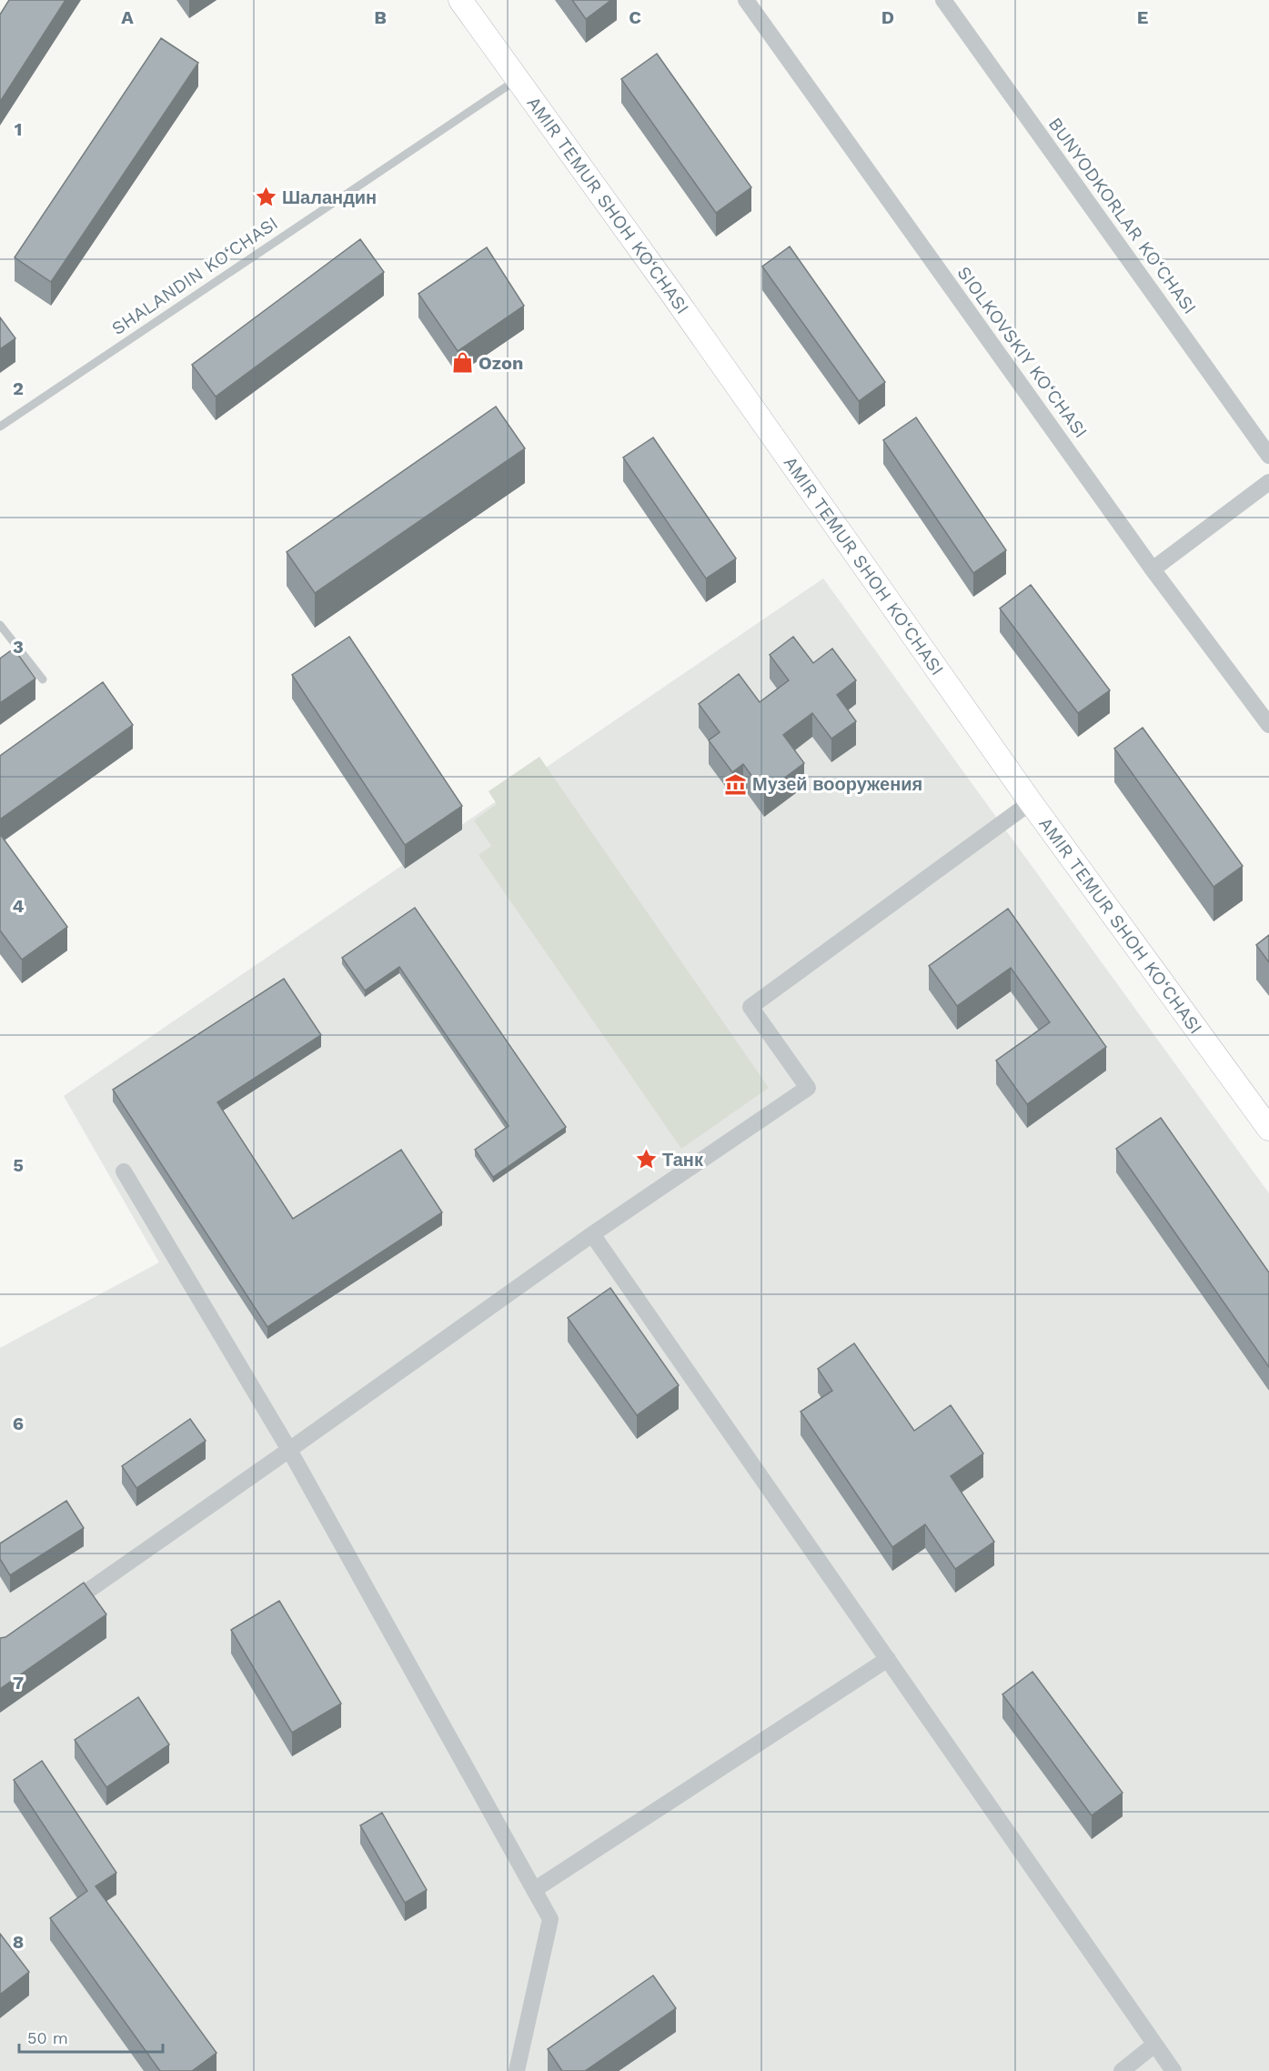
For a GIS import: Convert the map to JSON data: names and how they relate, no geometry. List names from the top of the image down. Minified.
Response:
{"streets":{"main road":["AMIR TEMUR SHOH KO‘CHASI"],"street":["BUNYODKORLAR KO‘CHASI","SIOLKOVSKIY KO‘CHASI"],"lane":["SHALANDIN KO‘CHASI"]},"crossings":[["AMIR TEMUR SHOH KO‘CHASI","SHALANDIN KO‘CHASI"]],"places":{"place":["Шаландин","Танк"],"shop":["Ozon"],"museum":["Музей вооружения"]},"scale_bar":"50 m","grid":{"columns":["A","B","C","D","E"],"rows":["1","2","3","4","5","6","7","8"]}}
